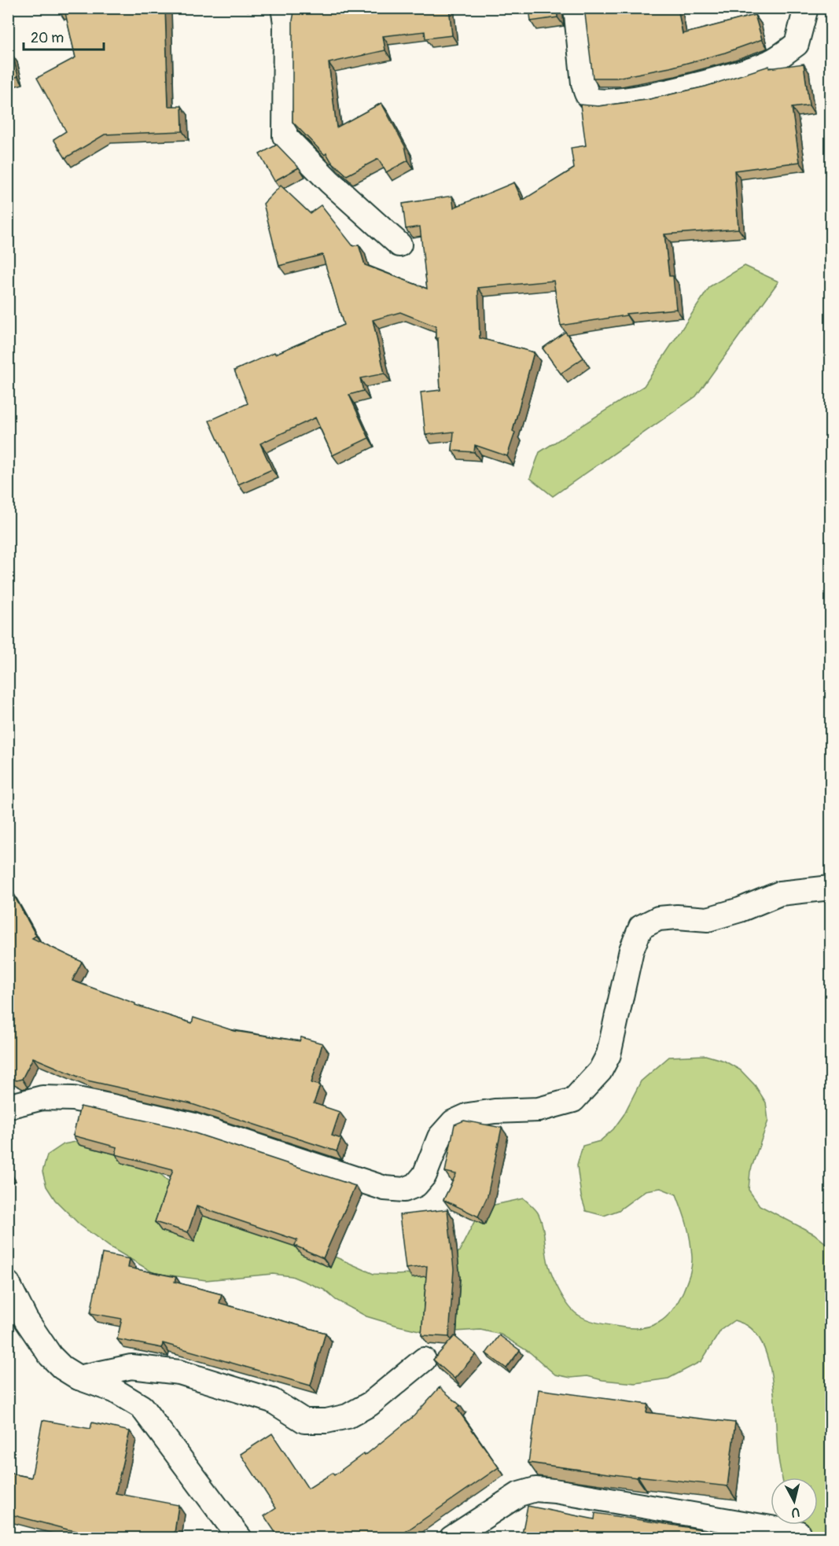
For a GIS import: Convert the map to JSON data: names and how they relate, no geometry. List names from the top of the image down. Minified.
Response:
{"scale_bar":"20 m","north":"bottom"}
